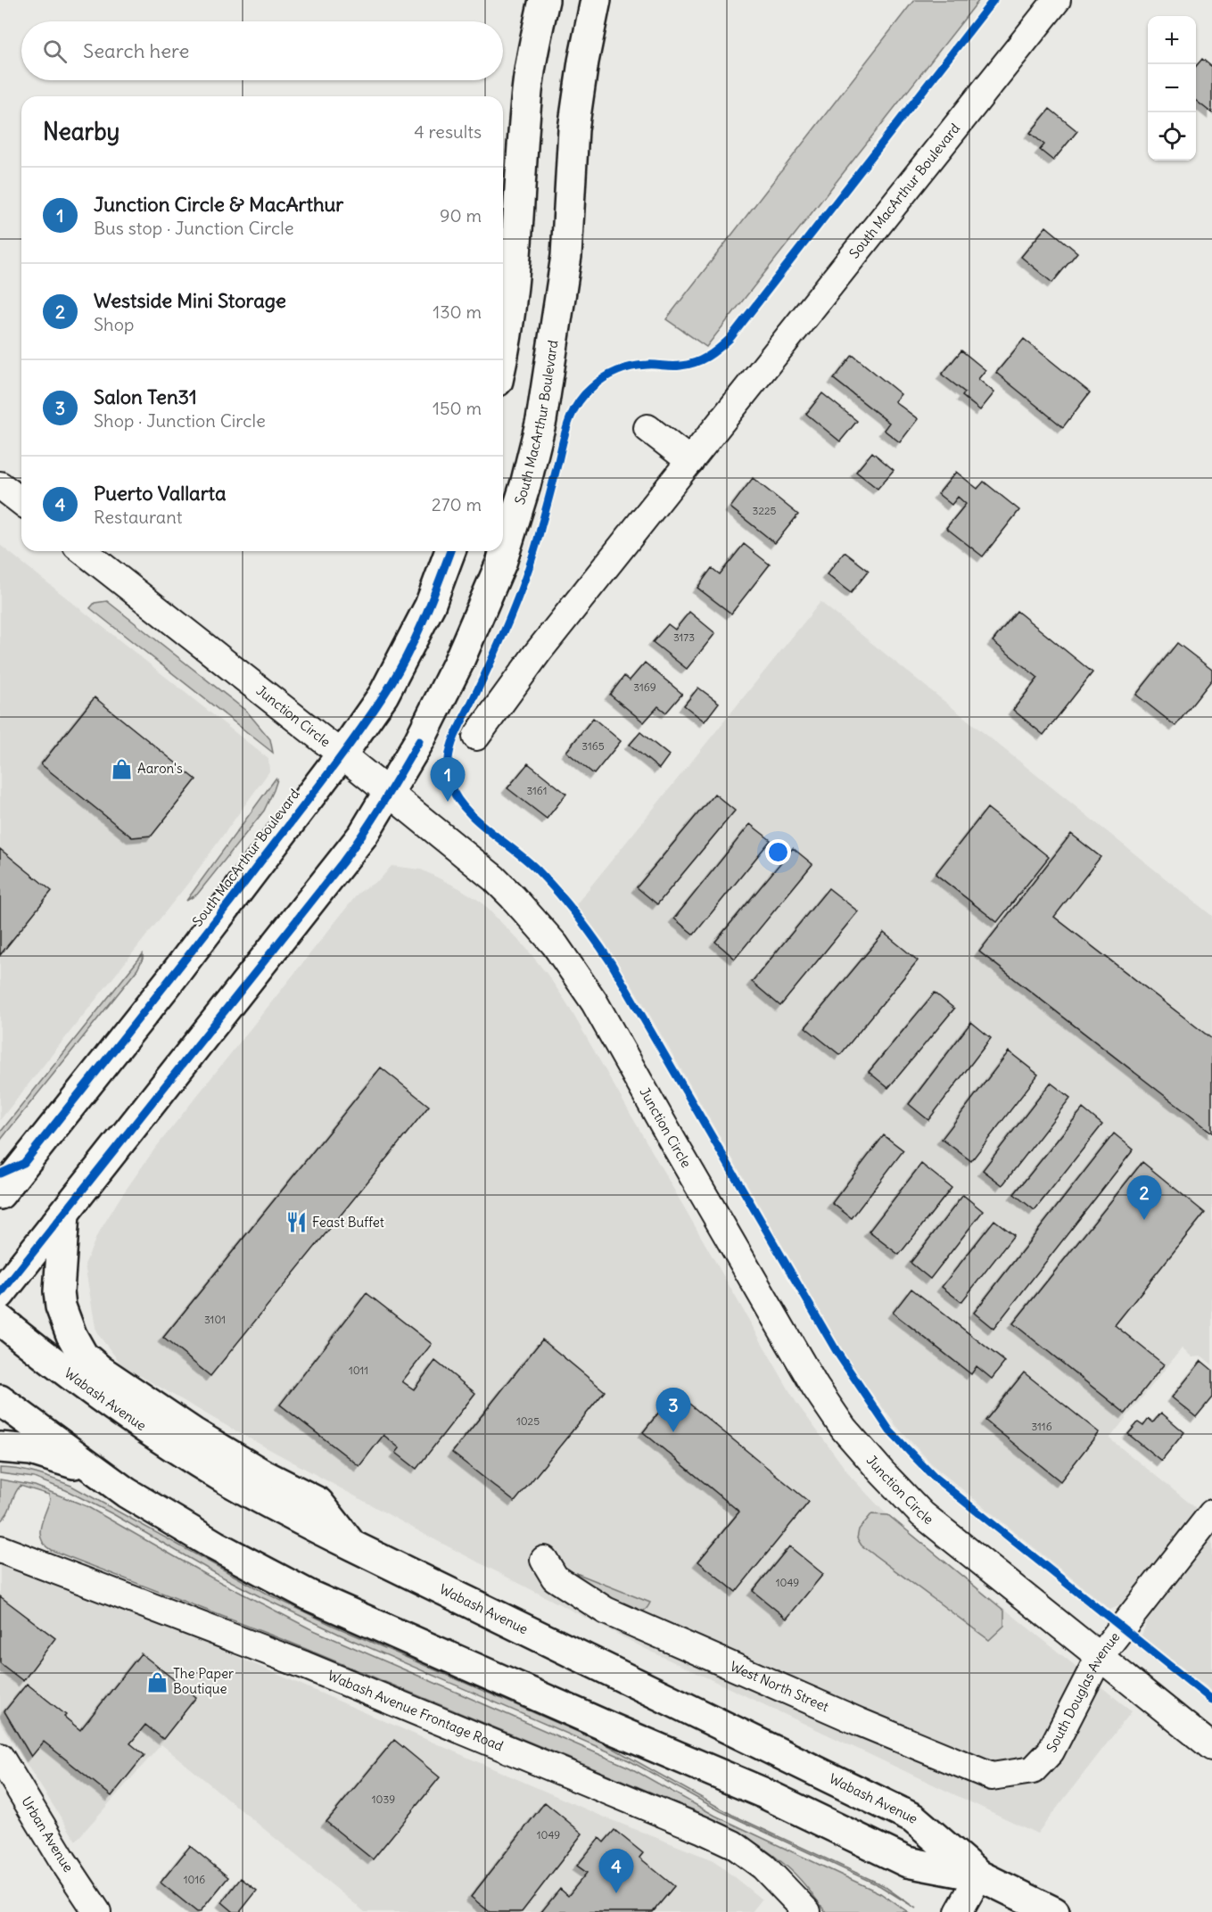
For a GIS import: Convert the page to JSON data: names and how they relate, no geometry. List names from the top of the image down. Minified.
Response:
{"streets":{"main road":["South MacArthur Boulevard","Wabash Avenue"],"street":["Junction Circle","West North Street","South Douglas Avenue","Wabash Avenue Frontage Road","Urban Avenue"]},"crossings":[["South MacArthur Boulevard","Junction Circle"],["Junction Circle","South Douglas Avenue"],["West North Street","South Douglas Avenue"]],"places":{"shop":["Aaron's","The Paper Boutique"],"restaurant":["Feast Buffet"]},"house_numbers":["3225","3173","3169","3165","3161","3101","1011","1025","3116","1049","1039","1049","1016"],"page":{"map_buttons":["+","−"],"search":"Search here","heading":["Nearby","4 results"],"list":[{"mark":"1","name":"Junction Circle & MacArthur","note":"Bus stop · Junction Circle","value":"90 m"},{"mark":"2","name":"Westside Mini Storage","note":"Shop","value":"130 m"},{"mark":"3","name":"Salon Ten31","note":"Shop · Junction Circle","value":"150 m"},{"mark":"4","name":"Puerto Vallarta","note":"Restaurant","value":"270 m"}],"pins":["1","2","3","4"]}}
